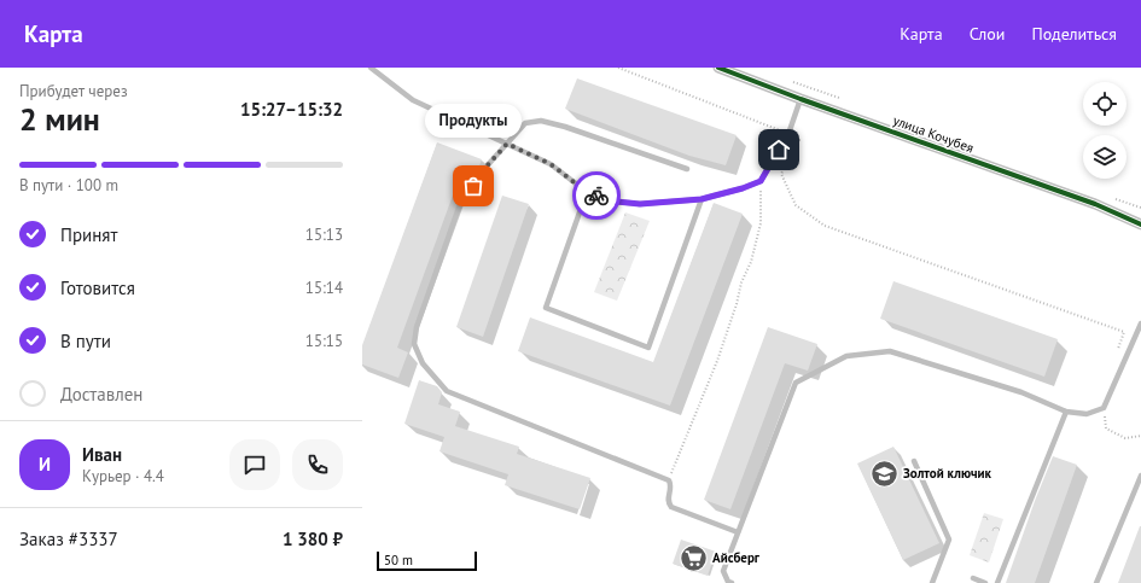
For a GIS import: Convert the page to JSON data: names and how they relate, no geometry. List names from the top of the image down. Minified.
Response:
{"streets":{"street":["улица Кочубея"]},"places":{"other":["Продукты"],"school or university":["Золтой ключик"],"supermarket":["Айсберг"]},"scale_bar":"50 m","page":{"header":"Карта","nav":["Карта","Слои","Поделиться"],"heading":["2 мин","Прибудет через","15:27–15:32"],"panel":["Иван","Курьер · 4.4","Заказ #3337","1 380 ₽"],"bubble":"Продукты","bar":"В пути · 100 m","list":[["Принят","15:13"],["Готовится","15:14"],["В пути","15:15"],"Доставлен"],"round":"И","scale":"50 m"}}
